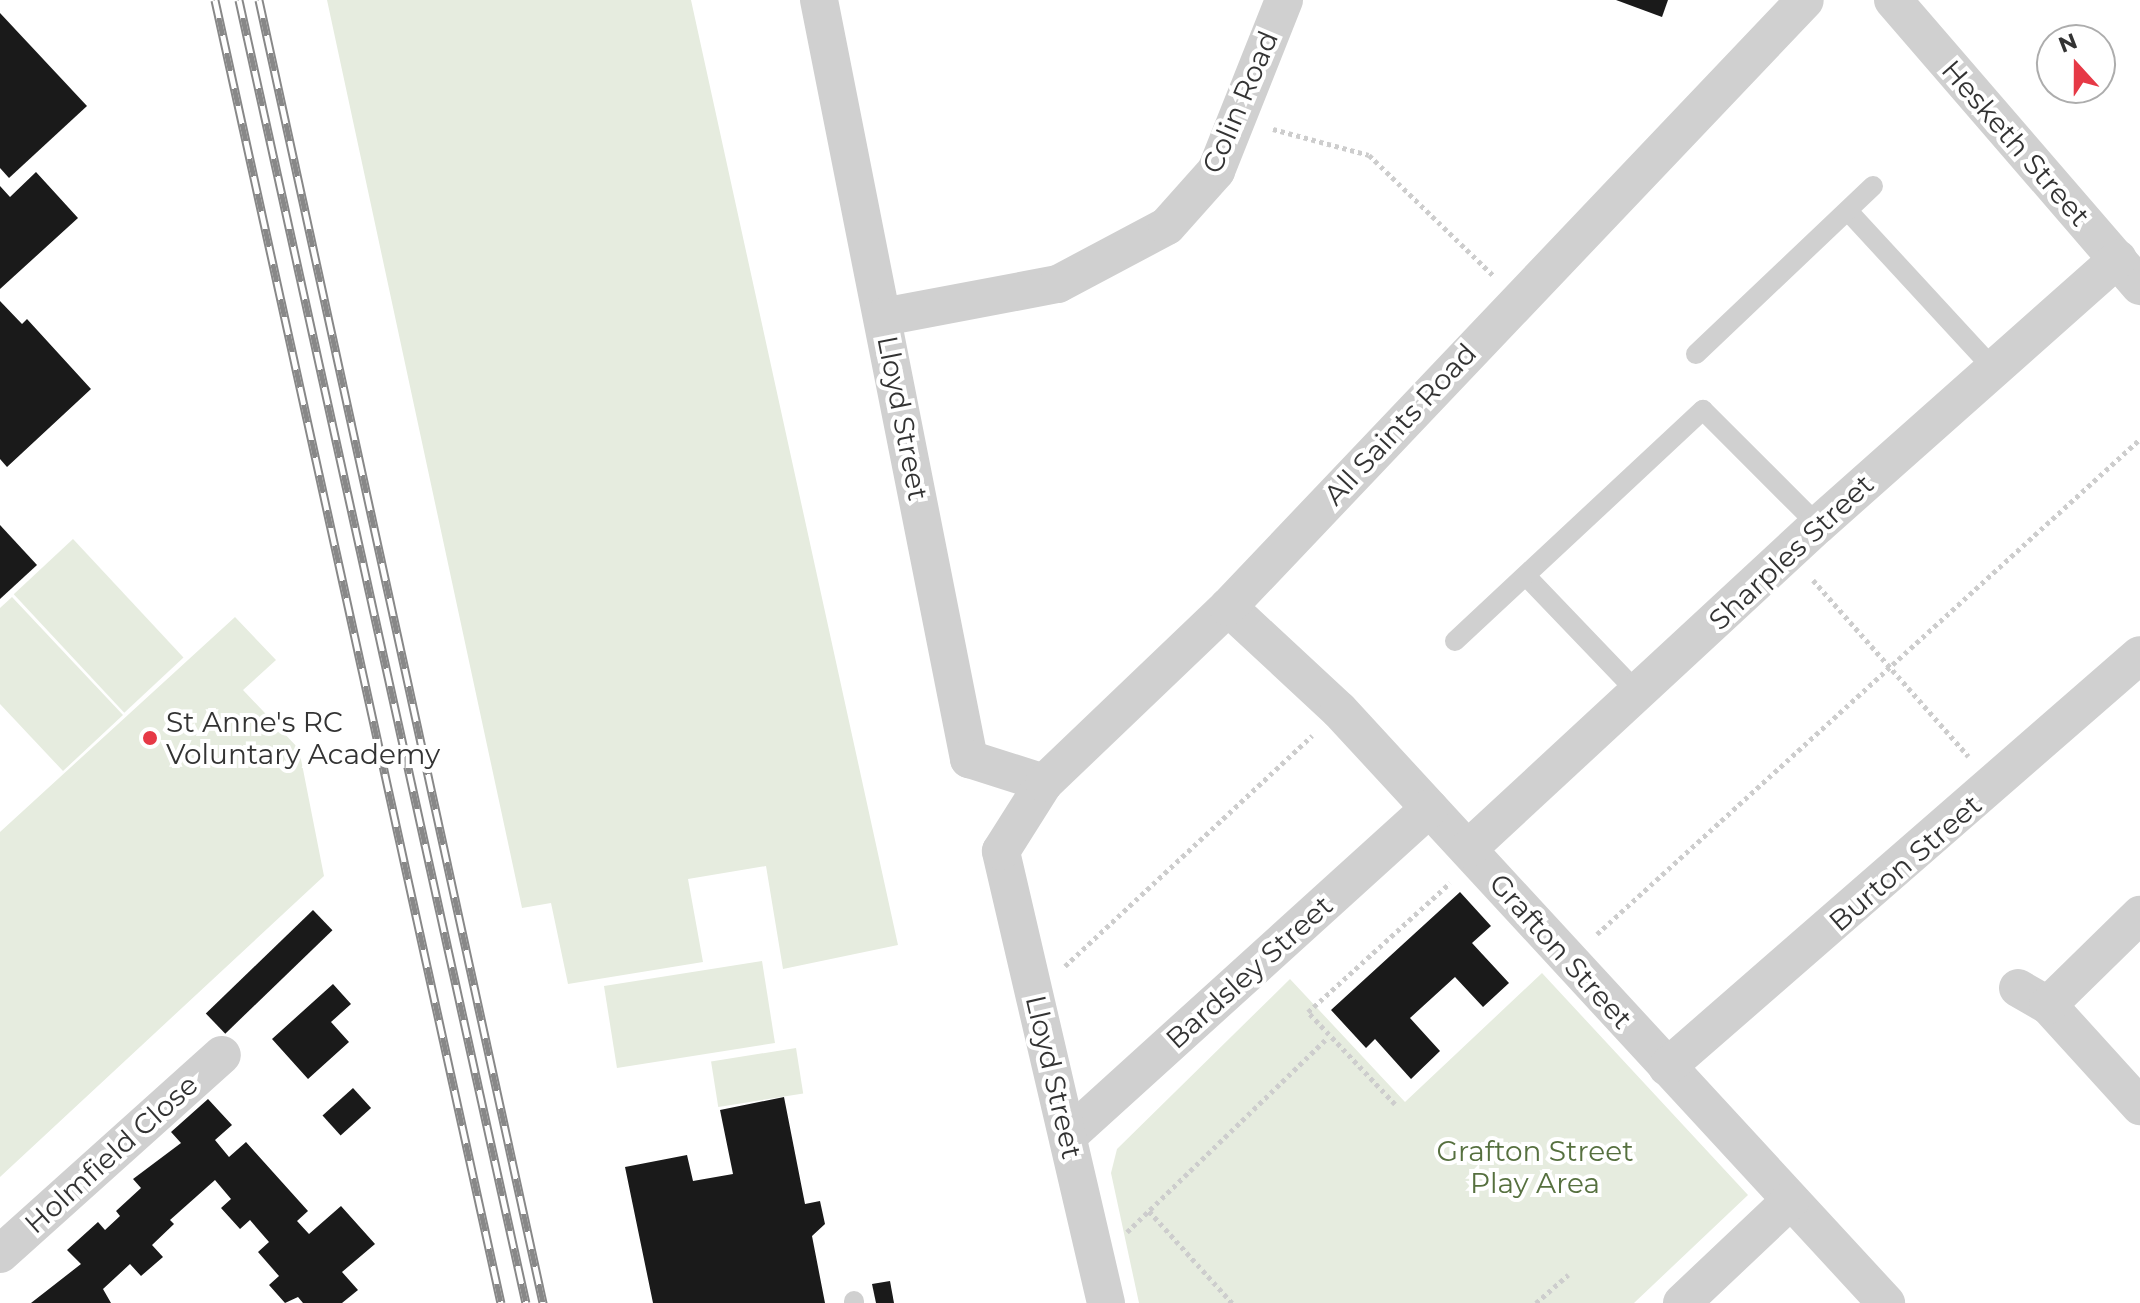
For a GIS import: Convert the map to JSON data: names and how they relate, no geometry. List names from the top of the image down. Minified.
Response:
{"streets":{"street":["Colin Road","Hesketh Street","Lloyd Street","All Saints Road","Sharples Street","Burton Street","Grafton Street","Bardsley Street","Holmfield Close"]},"crossings":[["Colin Road","Lloyd Street"],["Hesketh Street","Sharples Street"],["Lloyd Street","All Saints Road"],["Lloyd Street","Bardsley Street"],["All Saints Road","Grafton Street"],["Sharples Street","Grafton Street"],["Burton Street","Grafton Street"],["Grafton Street","Bardsley Street"]],"parks":["Grafton Street Play Area"],"places":["St Anne's RC Voluntary Academy"],"north":"top"}
